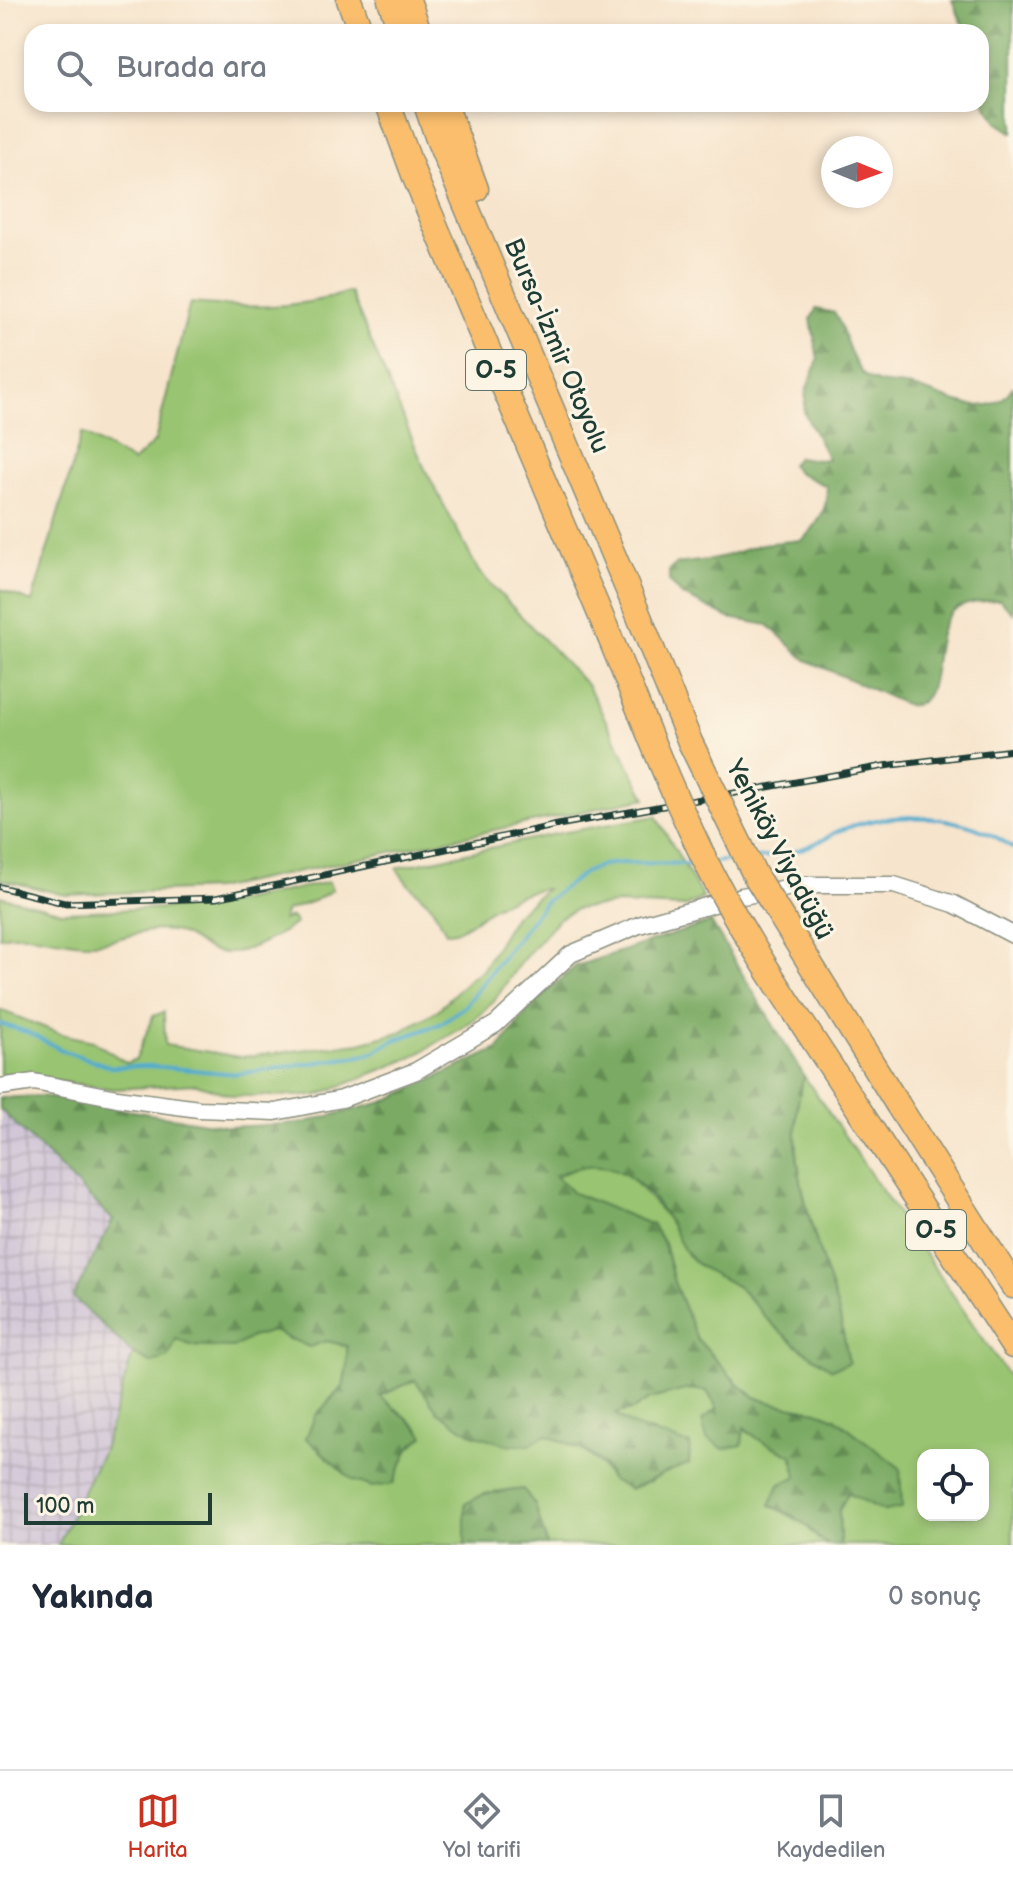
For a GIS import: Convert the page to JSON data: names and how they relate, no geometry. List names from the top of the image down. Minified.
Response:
{"streets":{"highway":["Bursa-İzmir Otoyolu","O-5","Yeniköy Viyadüğü"]},"crossings":[["Bursa-İzmir Otoyolu","Yeniköy Viyadüğü"]],"scale_bar":"100 m","north":"right","page":{"search":"Burada ara","scale":"100 m","heading":["Yakında","0 sonuç"],"nav":["Harita","Yol tarifi","Kaydedilen"]}}
